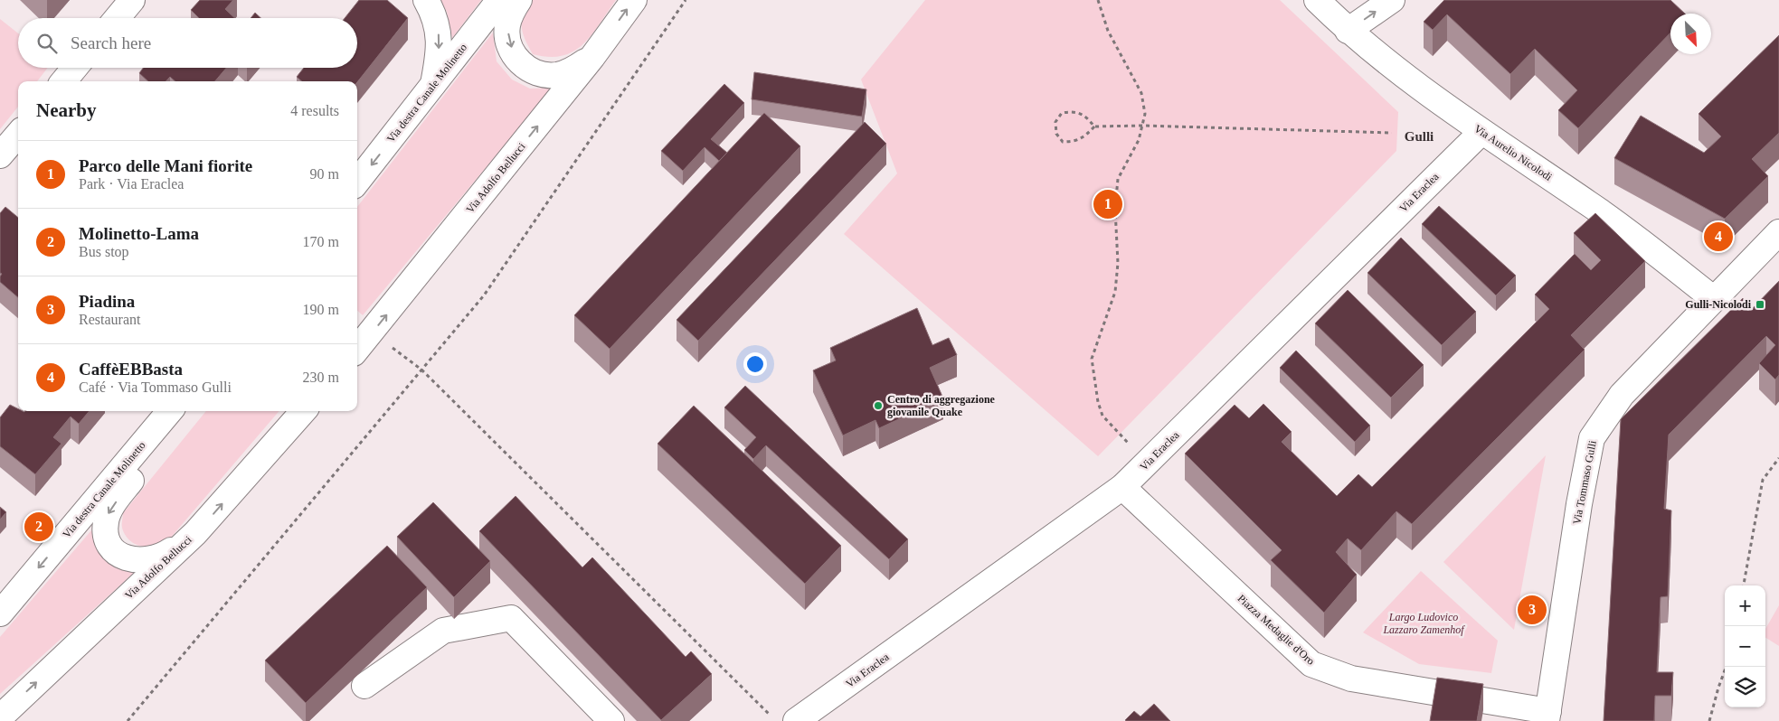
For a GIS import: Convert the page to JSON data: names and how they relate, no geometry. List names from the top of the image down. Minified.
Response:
{"streets":{"street":["Via destra Canale Molinetto","Via Aurelio Nicolodi","Via Adolfo Bellucci","Via Eraclea","Via Tommaso Gulli","Piazza Medaglie d'Oro"]},"crossings":[["Via Aurelio Nicolodi","Via Eraclea"],["Via Aurelio Nicolodi","Via Tommaso Gulli"],["Via Eraclea","Piazza Medaglie d'Oro"],["Via Tommaso Gulli","Piazza Medaglie d'Oro"]],"one_way":["Via destra Canale Molinetto","Via Adolfo Bellucci"],"districts":["Gulli"],"parks":["Largo Ludovico Lazzaro Zamenhof"],"places":{"transit":["Gulli-Nicolodi"],"other":["Centro di aggregazione giovanile Quake"]},"north":"bottom right","page":{"search":"Search here","heading":["Nearby","4 results"],"list":[{"mark":"1","name":"Parco delle Mani fiorite","note":"Park · Via Eraclea","value":"90 m"},{"mark":"2","name":"Molinetto-Lama","note":"Bus stop","value":"170 m"},{"mark":"3","name":"Piadina","note":"Restaurant","value":"190 m"},{"mark":"4","name":"CaffèEBBasta","note":"Café · Via Tommaso Gulli","value":"230 m"}],"pins":["1","4","2","3"],"map_buttons":["+","−"]}}
